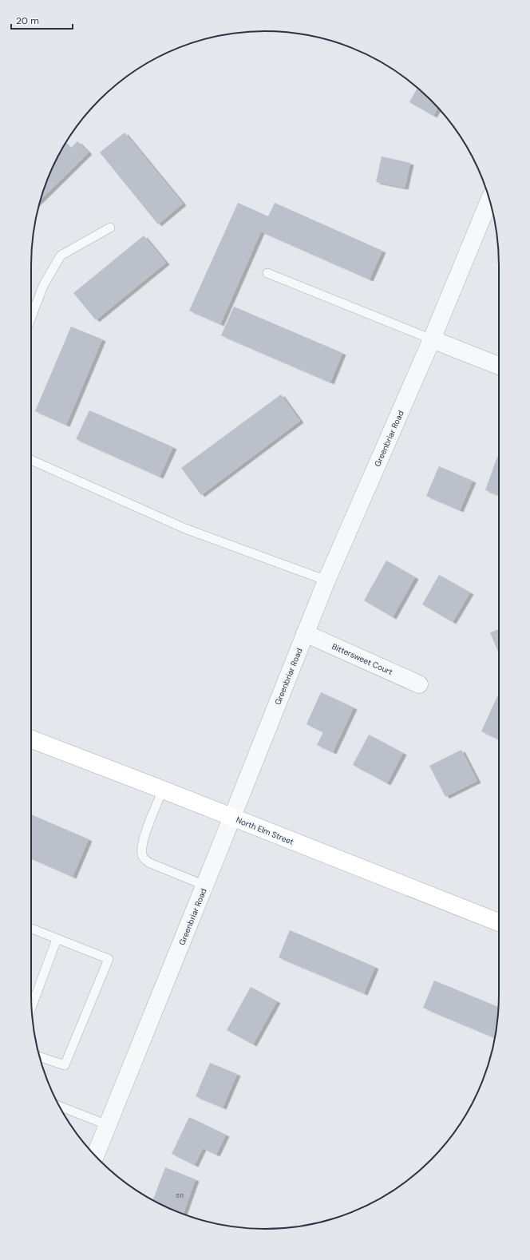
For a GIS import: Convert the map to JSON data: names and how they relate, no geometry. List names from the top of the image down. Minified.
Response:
{"streets":{"main road":["North Elm Street"],"street":["Greenbriar Road","Bittersweet Court"]},"crossings":[["Greenbriar Road","Bittersweet Court"],["Greenbriar Road","North Elm Street"]],"house_numbers":["511"],"scale_bar":"20 m"}
